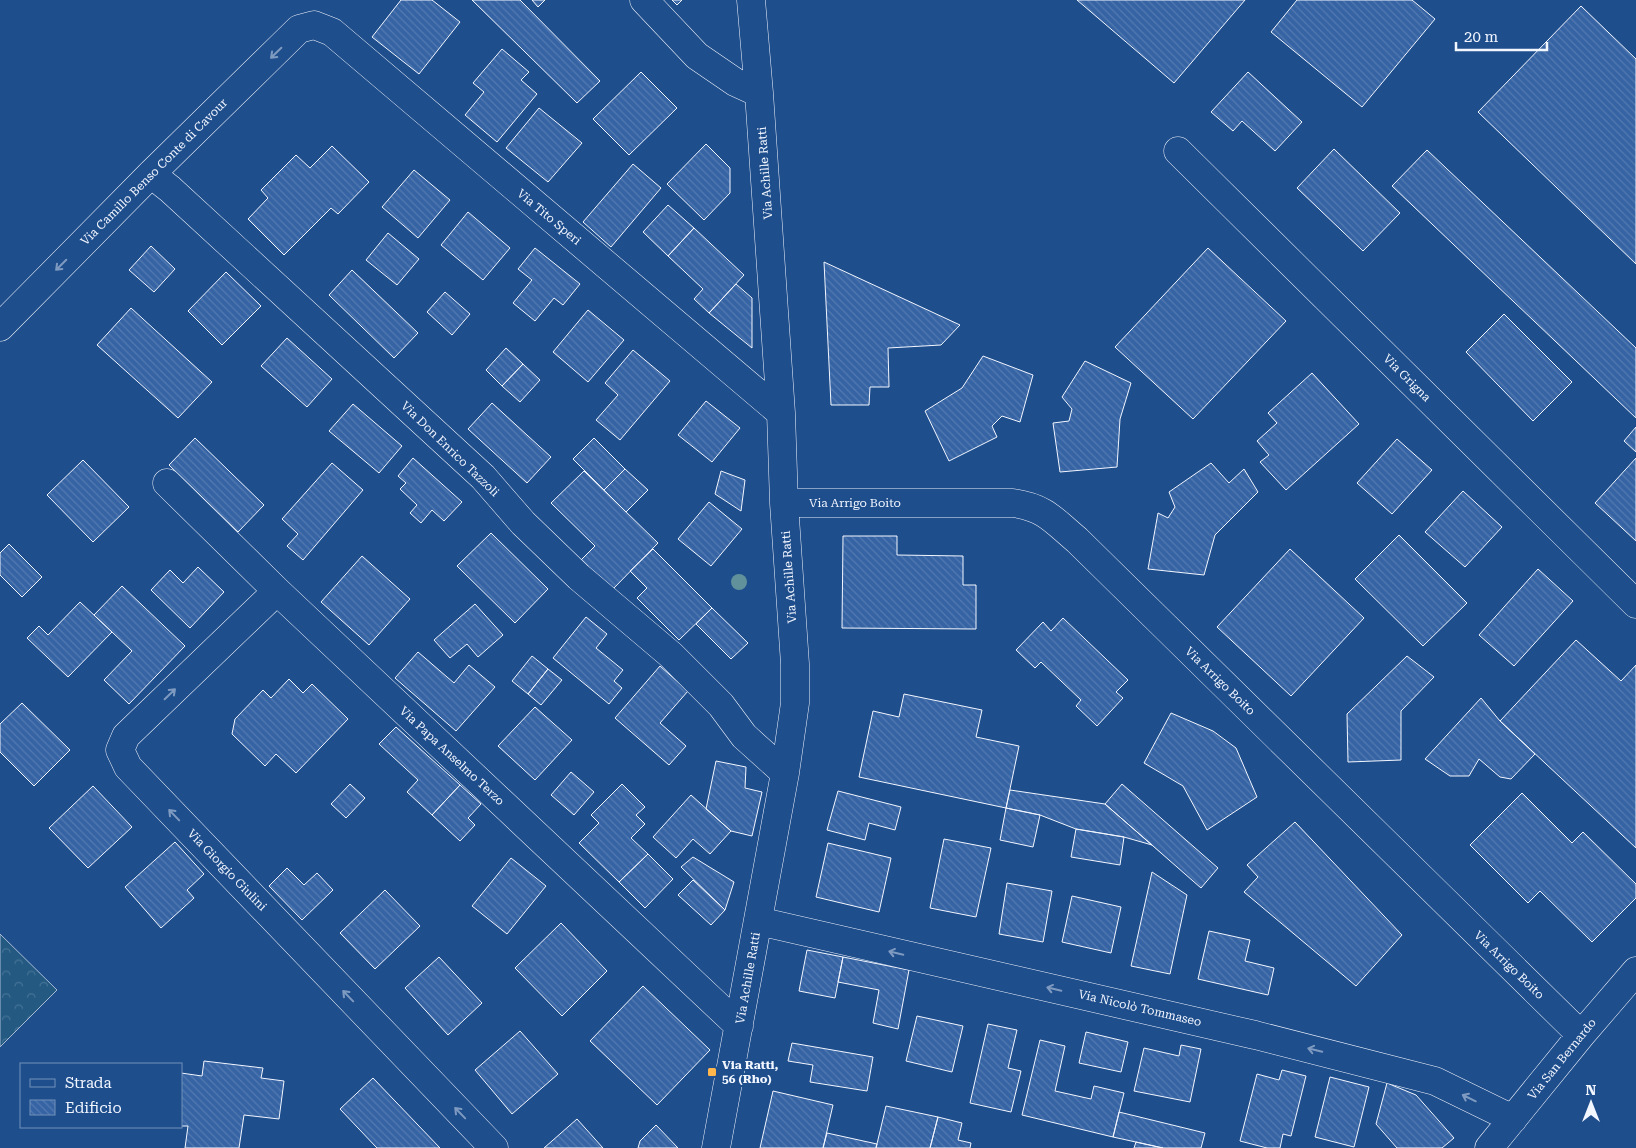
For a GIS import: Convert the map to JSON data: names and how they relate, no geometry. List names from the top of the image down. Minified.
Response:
{"streets":{"street":["Via Camillo Benso Conte di Cavour","Via Achille Ratti","Via Tito Speri","Via Grigna","Via Don Enrico Tazzoli","Via Arrigo Boito","Via Papa Anselmo Terzo","Via Giorgio Giulini","Via Nicolò Tommaseo","Via San Bernardo"]},"crossings":[["Via Camillo Benso Conte di Cavour","Via Tito Speri"],["Via Camillo Benso Conte di Cavour","Via Don Enrico Tazzoli"],["Via Achille Ratti","Via Tito Speri"],["Via Achille Ratti","Via Don Enrico Tazzoli"],["Via Achille Ratti","Via Arrigo Boito"],["Via Achille Ratti","Via Papa Anselmo Terzo"],["Via Achille Ratti","Via Nicolò Tommaseo"],["Via Arrigo Boito","Via San Bernardo"],["Via Papa Anselmo Terzo","Via Giorgio Giulini"],["Via Nicolò Tommaseo","Via San Bernardo"]],"one_way":["Via Camillo Benso Conte di Cavour","Via Nicolò Tommaseo"],"places":{"transit":["Via Ratti, 56 (Rho)"]},"legend":["Strada","Edificio"],"scale_bar":"20 m","north":"top"}
